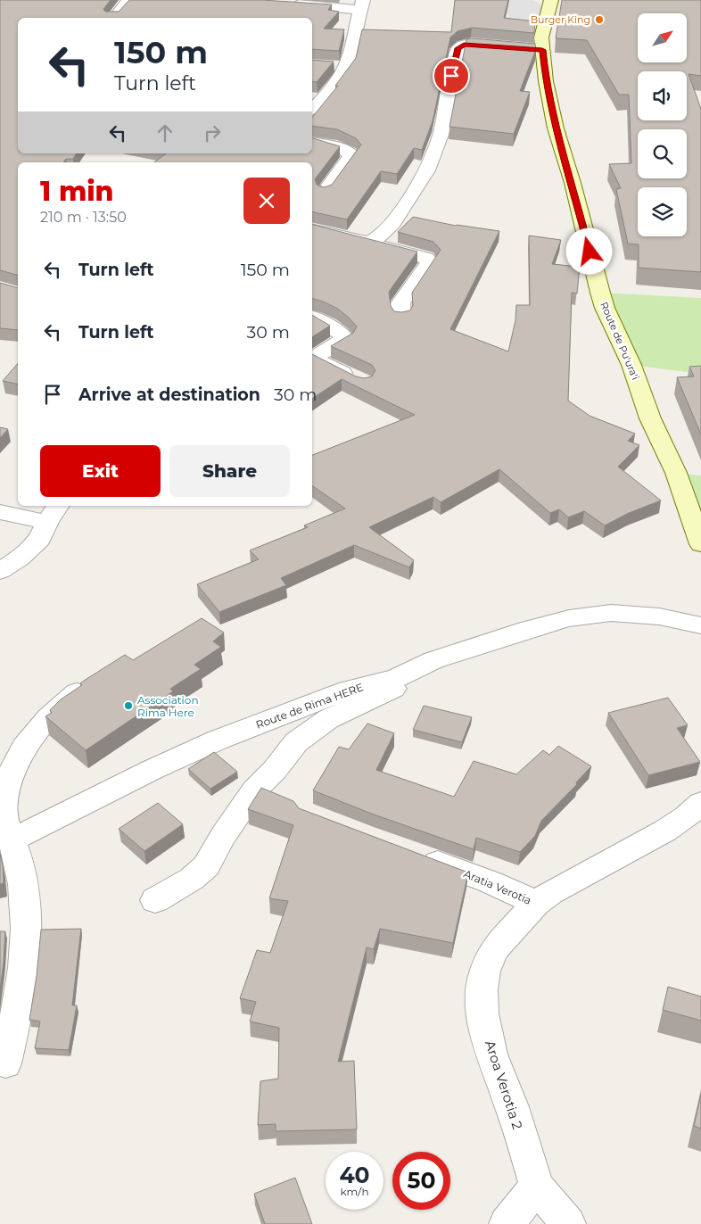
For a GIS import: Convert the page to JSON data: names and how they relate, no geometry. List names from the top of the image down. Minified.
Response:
{"streets":{"main road":["Route de Pu'ura'i"],"street":["Route de Rima HERE","Aratia Verotia","Aroa Verotia 2"]},"crossings":[["Aratia Verotia","Aroa Verotia 2"]],"places":["Burger King","Association Rima Here"],"north":"top right","page":{"turn":["150 m","Turn left"],"heading":["1 min","210 m · 13:50"],"list":[{"name":"Turn left","value":"150 m"},{"name":"Turn left","value":"30 m"},{"name":"Arrive at destination","value":"30 m"}],"buttons":["Exit","Share"],"speed":"40 km/h","limit":"50"}}
